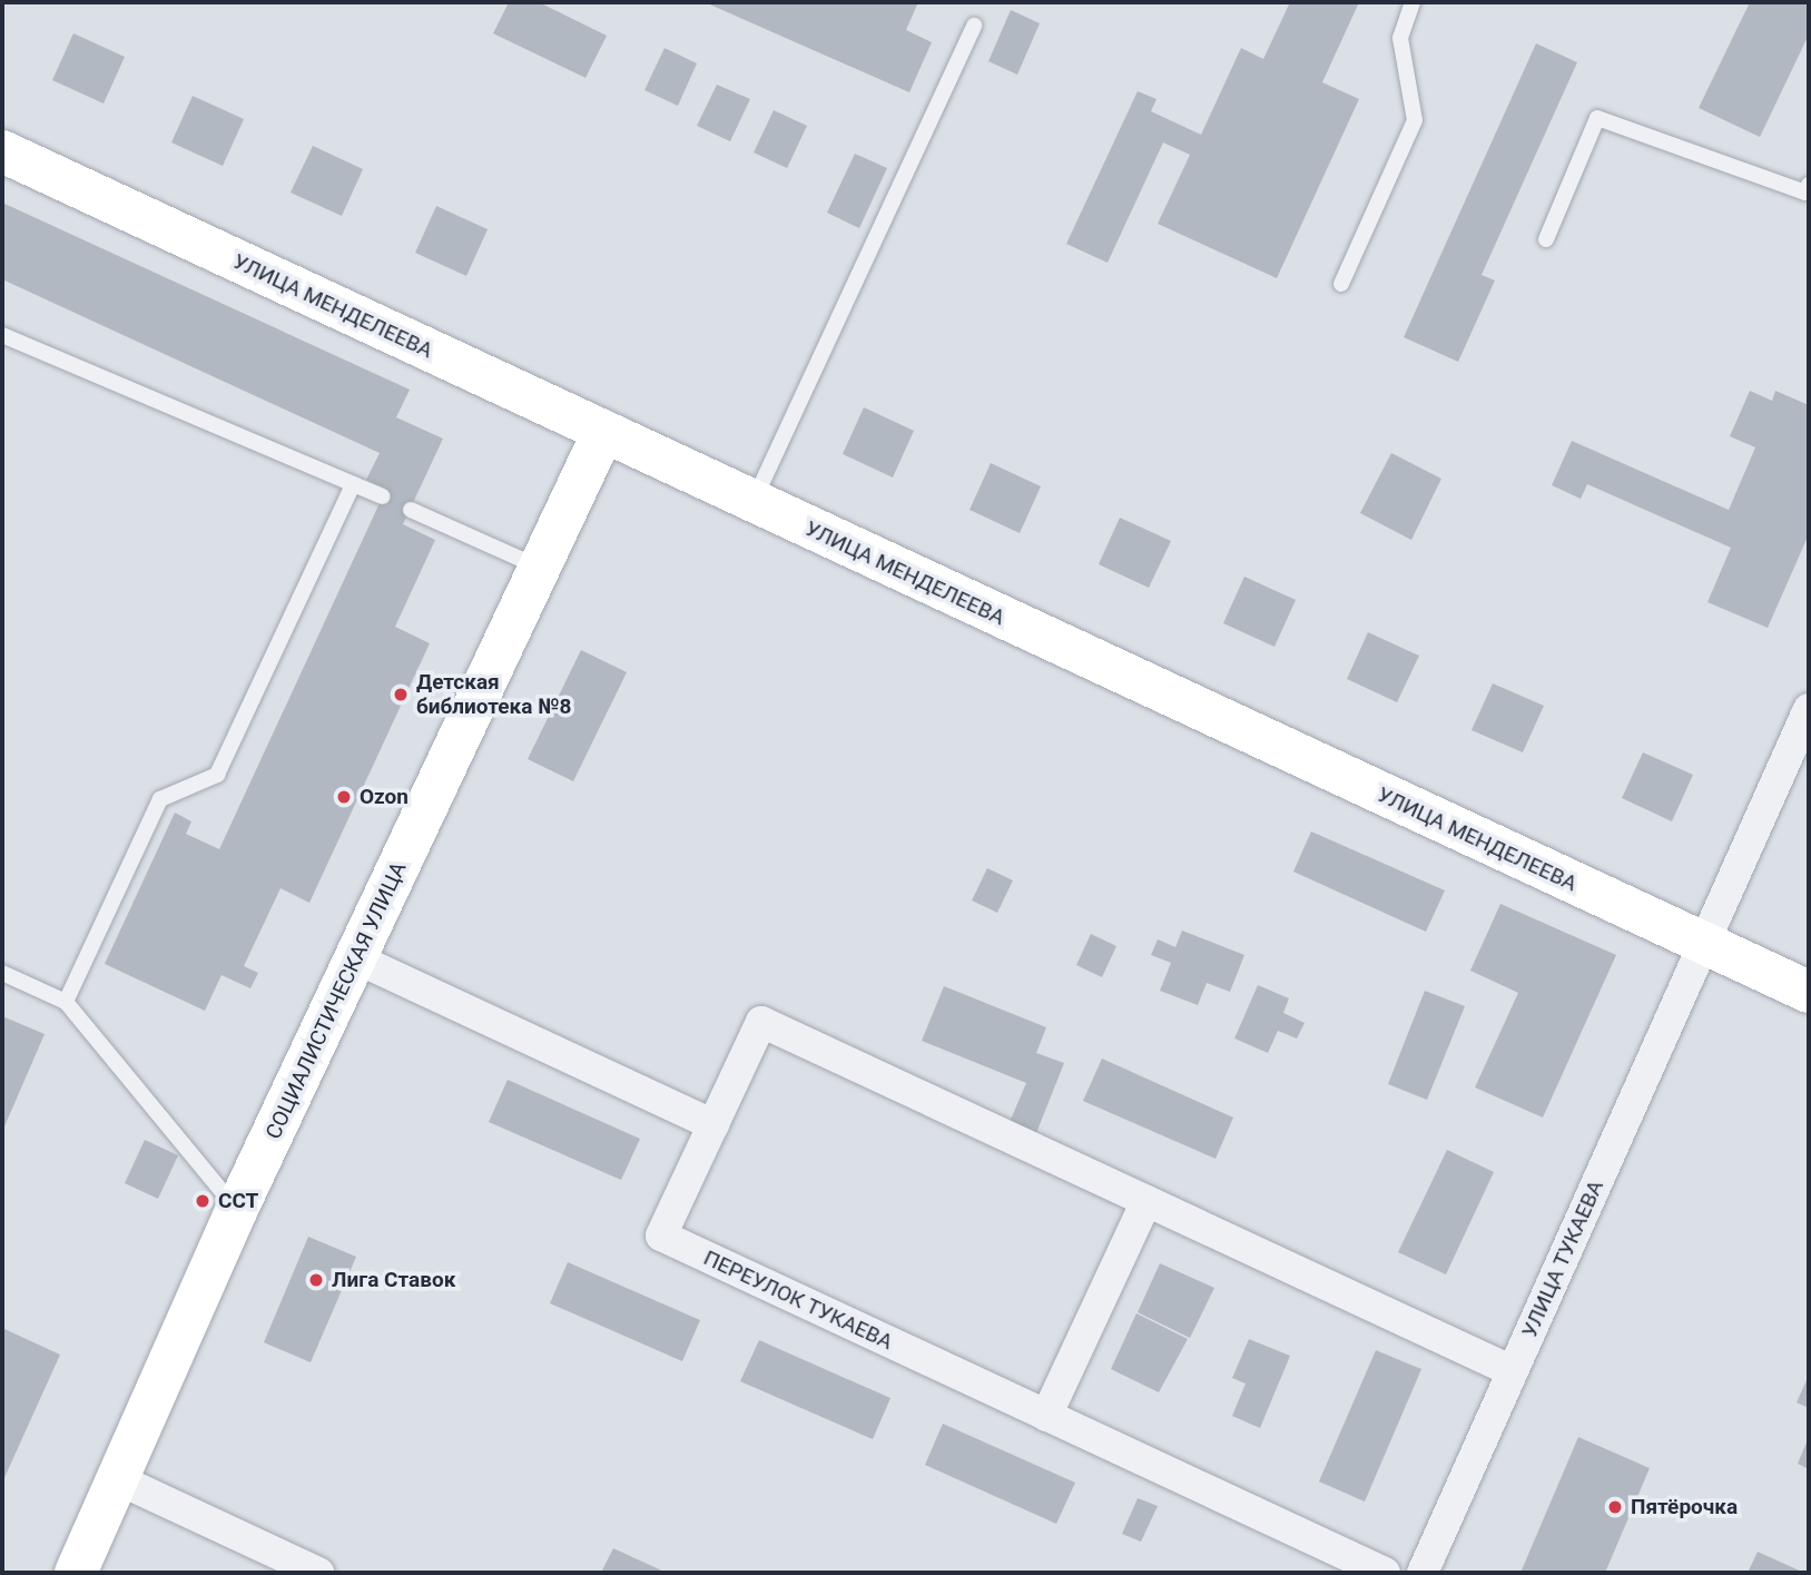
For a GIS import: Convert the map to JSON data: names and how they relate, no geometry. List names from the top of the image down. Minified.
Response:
{"streets":{"street":["УЛИЦА МЕНДЕЛЕЕВА","СОЦИАЛИСТИЧЕСКАЯ УЛИЦА","УЛИЦА ТУКАЕВА","ПЕРЕУЛОК ТУКАЕВА"]},"crossings":[["УЛИЦА МЕНДЕЛЕЕВА","СОЦИАЛИСТИЧЕСКАЯ УЛИЦА"],["УЛИЦА МЕНДЕЛЕЕВА","УЛИЦА ТУКАЕВА"],["УЛИЦА ТУКАЕВА","ПЕРЕУЛОК ТУКАЕВА"]],"places":["Детская библиотека №8","Ozon","ССТ","Лига Ставок","Пятёрочка"]}
